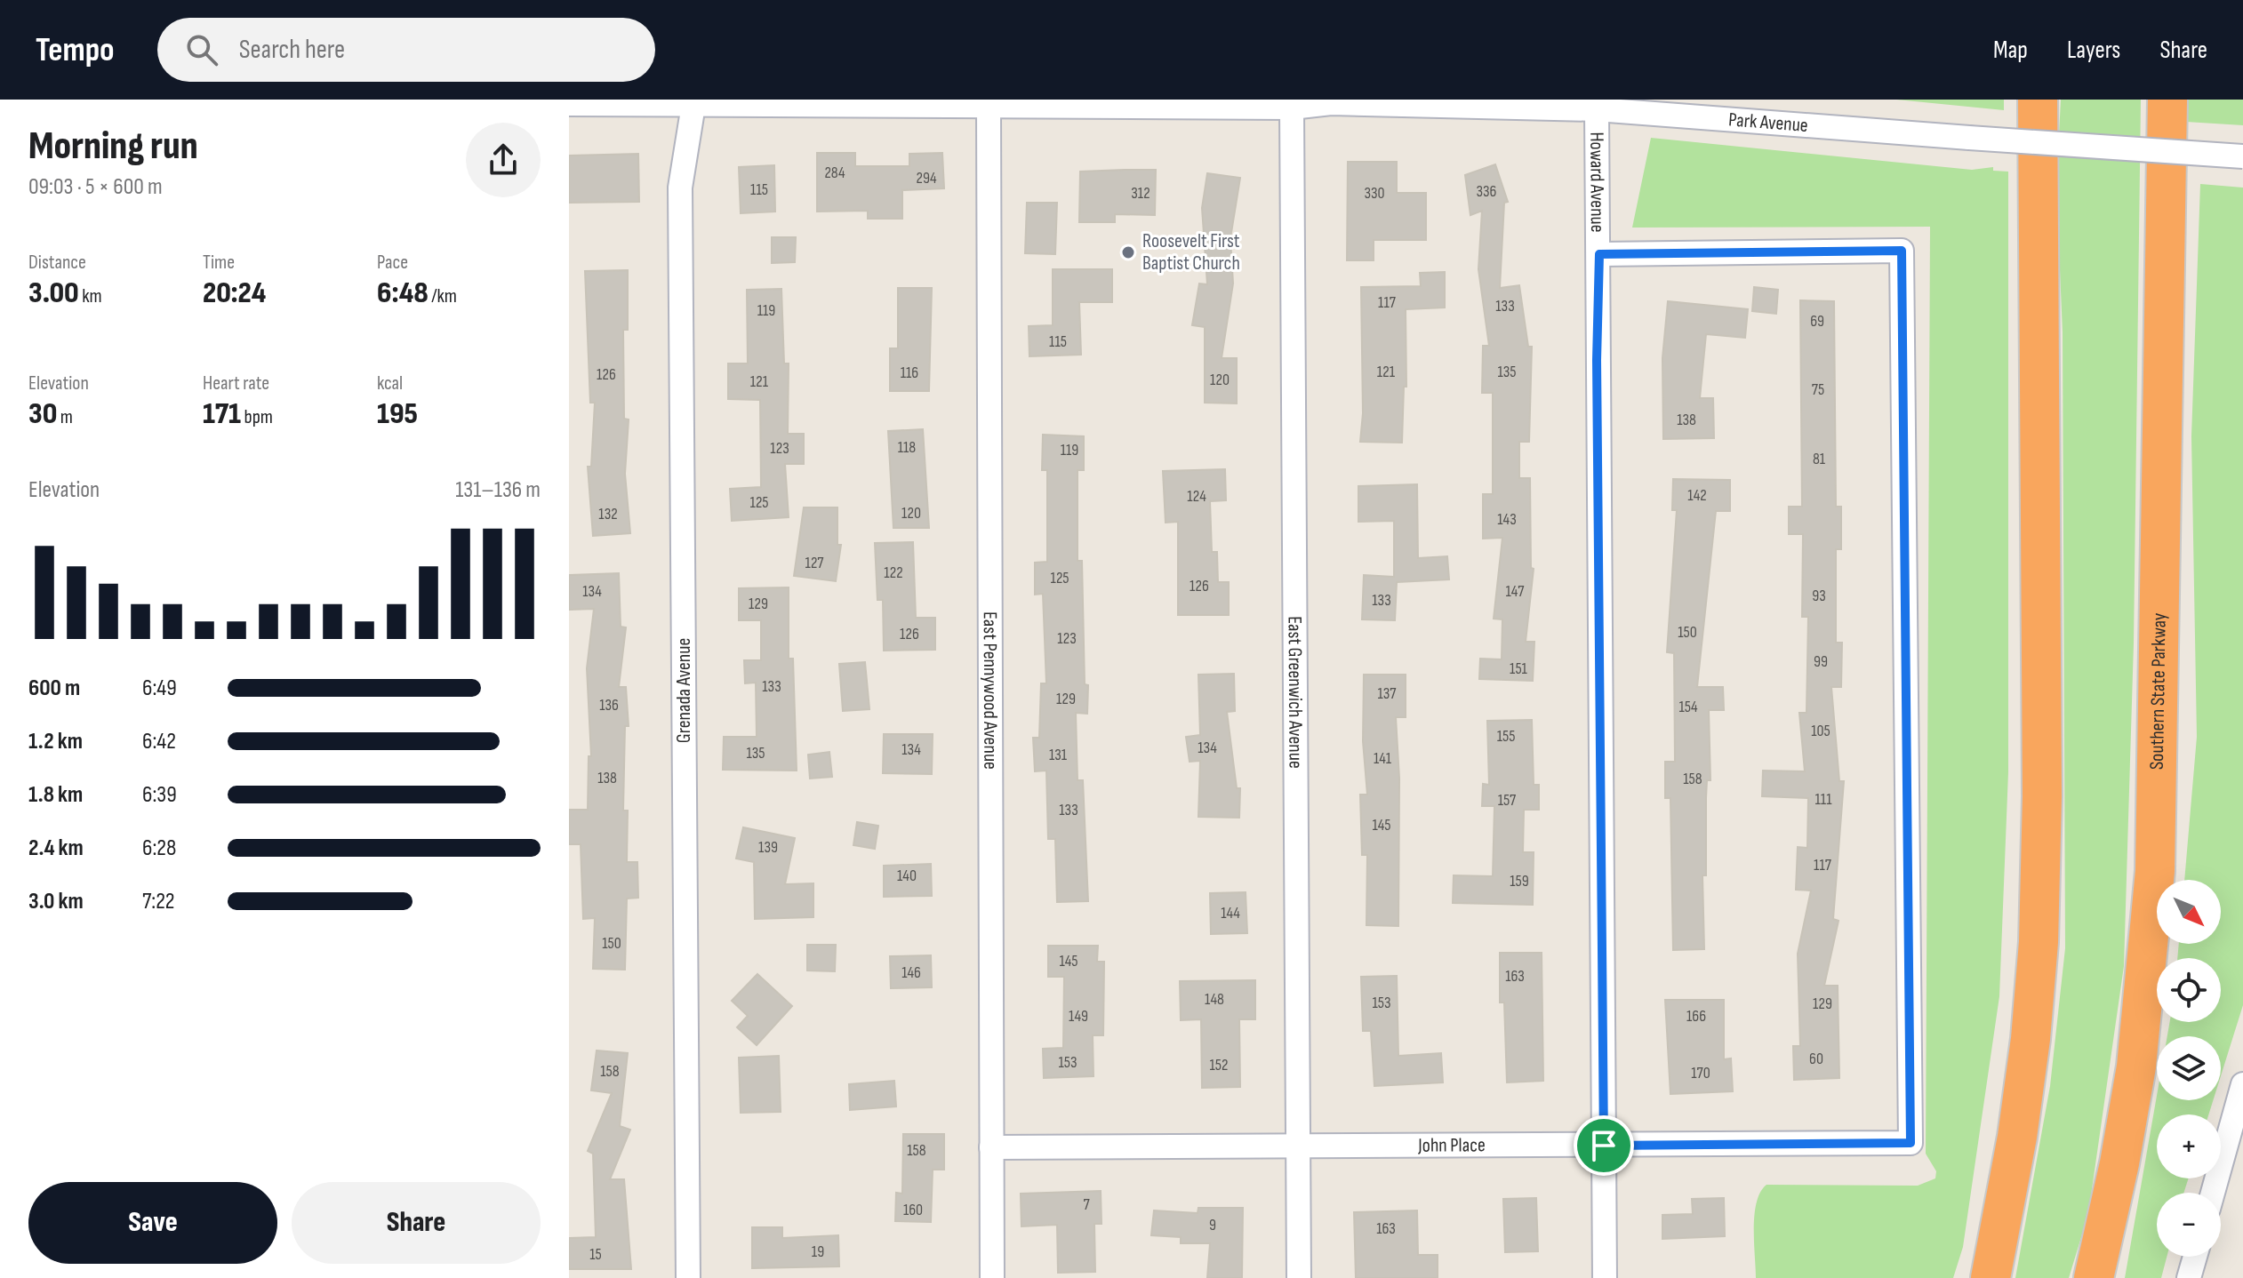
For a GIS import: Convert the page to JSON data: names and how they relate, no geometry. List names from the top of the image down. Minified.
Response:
{"streets":{"highway":["Southern State Parkway"],"street":["Park Avenue","Howard Avenue","Grenada Avenue","East Pennywood Avenue","East Greenwich Avenue","John Place"]},"crossings":[["Park Avenue","Howard Avenue"],["Park Avenue","Grenada Avenue"],["Park Avenue","East Pennywood Avenue"],["Park Avenue","East Greenwich Avenue"],["Howard Avenue","John Place"],["East Pennywood Avenue","John Place"],["East Greenwich Avenue","John Place"]],"places":["Roosevelt First Baptist Church"],"house_numbers":["284","294","115","336","312","330","117","133","119","69","115","121","135","116","126","120","121","75","138","118","123","119","81","142","124","125","120","132","143","127","122","125","126","134","147","93","133","129","150","126","123","99","151","133","137","129","136","154","105","155","134","134","135","131","141","138","158","111","157","133","145","139","117","140","159","144","150","145","146","163","148","153","129","149","166","60","153","152","158","170","158","7","160","9","163","19","15"],"north":"bottom right","page":{"header":"Tempo","search":"Search here","nav":["Map","Layers","Share"],"heading":["Morning run","09:03 · 5 × 600 m"],"stats":[["Distance","3.00 km"],["Time","20:24"],["Pace","6:48 /km"],["Elevation","30 m"],["Heart rate","171 bpm"],["kcal","195"]],"chart":["Elevation","131–136 m"],"list":[{"name":"600 m","note":"6:49"},{"name":"1.2 km","note":"6:42"},{"name":"1.8 km","note":"6:39"},{"name":"2.4 km","note":"6:28"},{"name":"3.0 km","note":"7:22"}],"map_buttons":["+","−"],"buttons":["Save","Share"]}}
